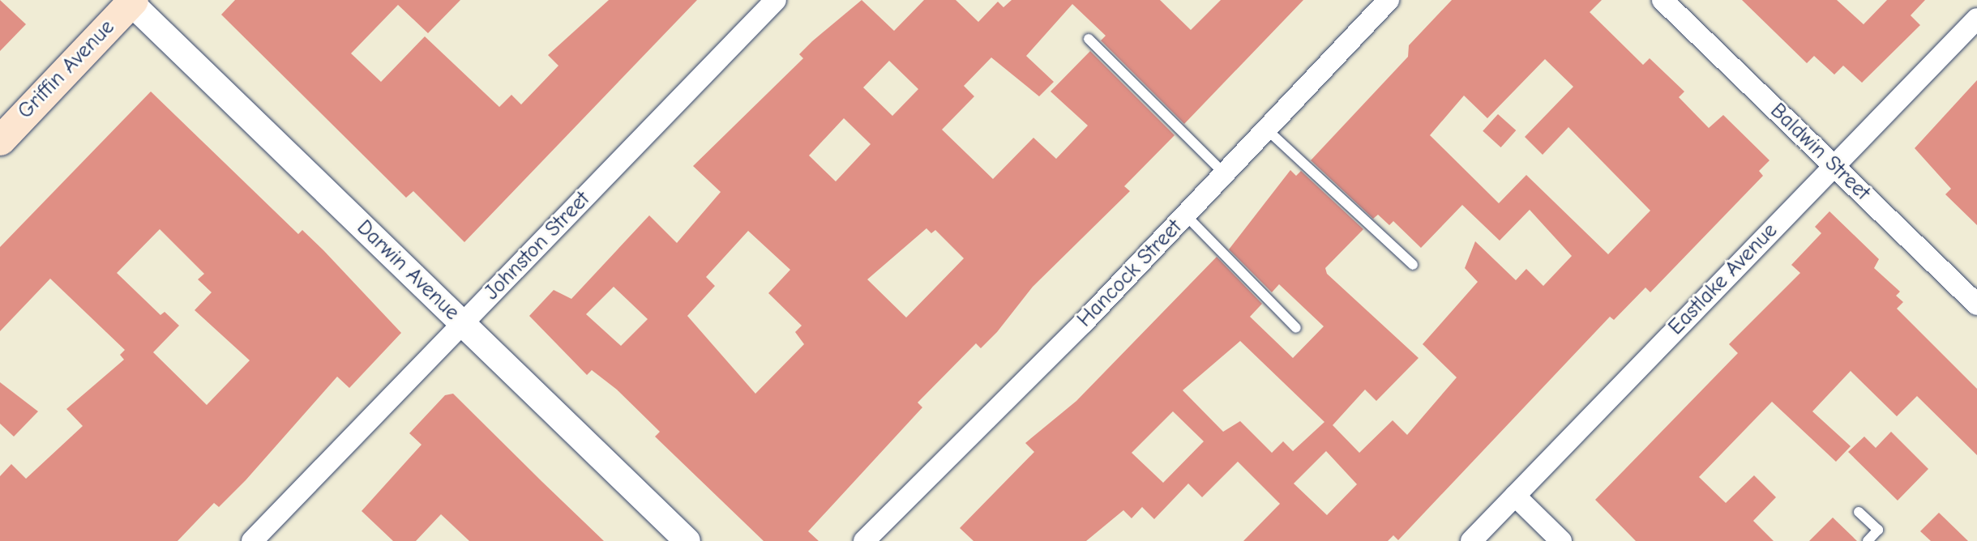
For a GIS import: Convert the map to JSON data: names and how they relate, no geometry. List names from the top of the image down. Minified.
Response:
{"streets":{"main road":["Griffin Avenue"],"street":["Baldwin Street","Johnston Street","Darwin Avenue","Hancock Street","Eastlake Avenue"]},"crossings":[["Griffin Avenue","Darwin Avenue"],["Baldwin Street","Eastlake Avenue"],["Johnston Street","Darwin Avenue"]]}
